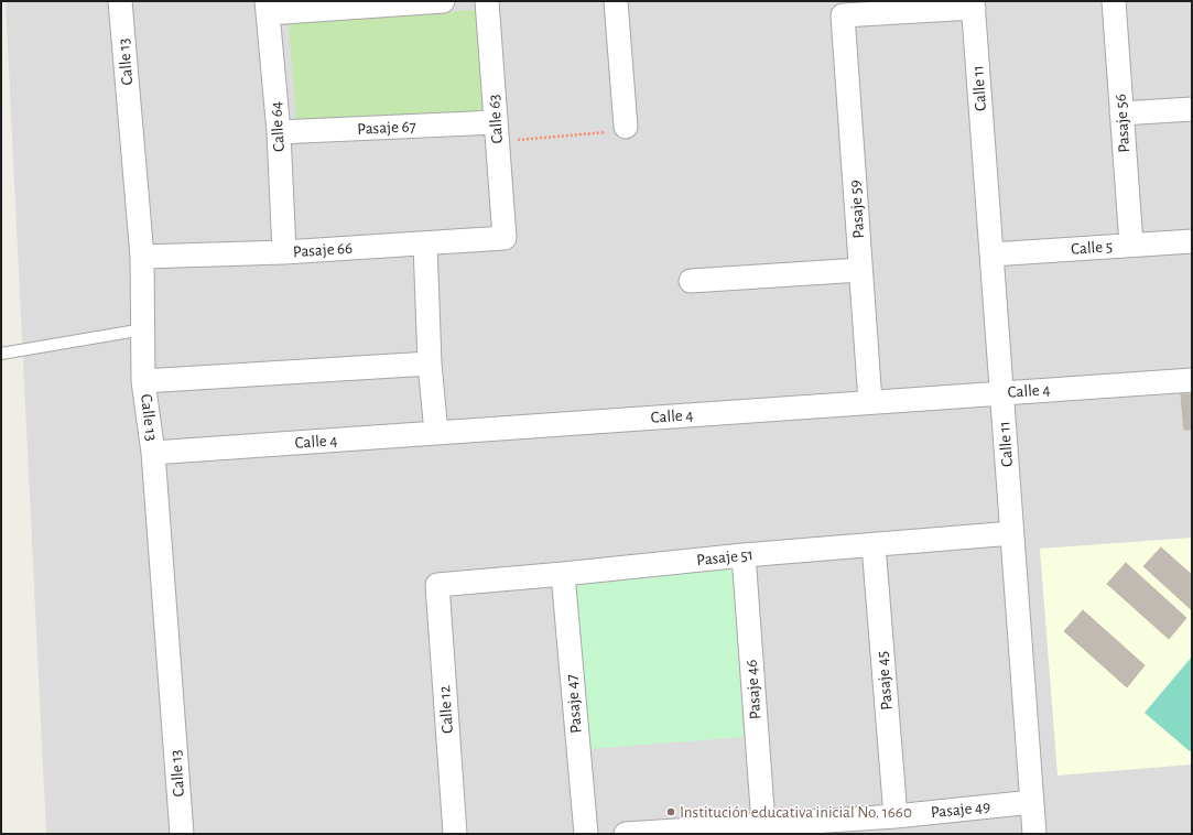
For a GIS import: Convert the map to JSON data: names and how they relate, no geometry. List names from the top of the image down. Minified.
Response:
{"streets":{"street":["Calle 13","Calle 11","Calle 63","Pasaje 56","Calle 64","Pasaje 67","Pasaje 59","Calle 5","Pasaje 66","Calle 4","Pasaje 51","Pasaje 45","Pasaje 46","Pasaje 47","Calle 12","Pasaje 49"]},"crossings":[["Calle 13","Pasaje 66"],["Calle 13","Calle 4"],["Calle 11","Pasaje 59"],["Calle 11","Calle 5"],["Calle 11","Calle 4"],["Calle 11","Pasaje 51"],["Calle 11","Pasaje 49"],["Calle 63","Pasaje 67"],["Calle 63","Pasaje 66"],["Pasaje 56","Calle 5"],["Calle 64","Pasaje 67"],["Calle 64","Pasaje 66"],["Pasaje 59","Calle 4"],["Pasaje 51","Pasaje 45"],["Pasaje 51","Pasaje 46"],["Pasaje 51","Pasaje 47"],["Pasaje 51","Calle 12"],["Pasaje 45","Pasaje 49"],["Pasaje 46","Pasaje 49"]],"places":["Institución educativa inicial No. 1660"]}
